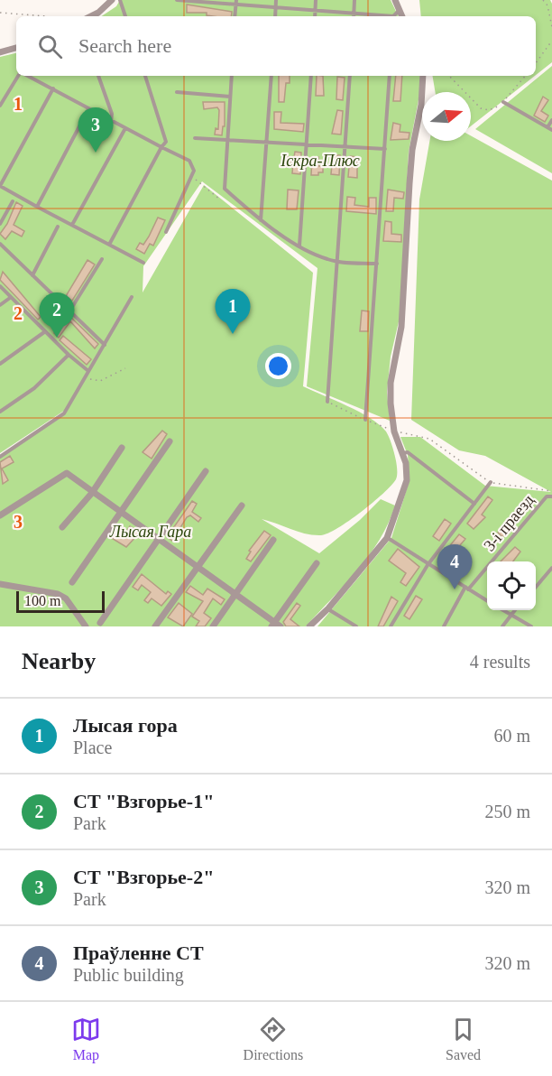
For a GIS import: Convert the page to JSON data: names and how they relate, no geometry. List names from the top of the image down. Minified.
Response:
{"streets":{"lane":["3-і праезд"]},"parks":["Іскра-Плюс","Лысая Гара"],"scale_bar":"100 m","north":"right","page":{"search":"Search here","pins":["3","1","2","4"],"scale":"100 m","heading":["Nearby","4 results"],"list":[{"mark":"1","name":"Лысая гора","note":"Place","value":"60 m"},{"mark":"2","name":"СТ \"Взгорье-1\"","note":"Park","value":"250 m"},{"mark":"3","name":"СТ \"Взгорье-2\"","note":"Park","value":"320 m"},{"mark":"4","name":"Праўленне СТ","note":"Public building","value":"320 m"}],"nav":["Map","Directions","Saved"]},"grid":{"rows":["1","2","3"]}}
